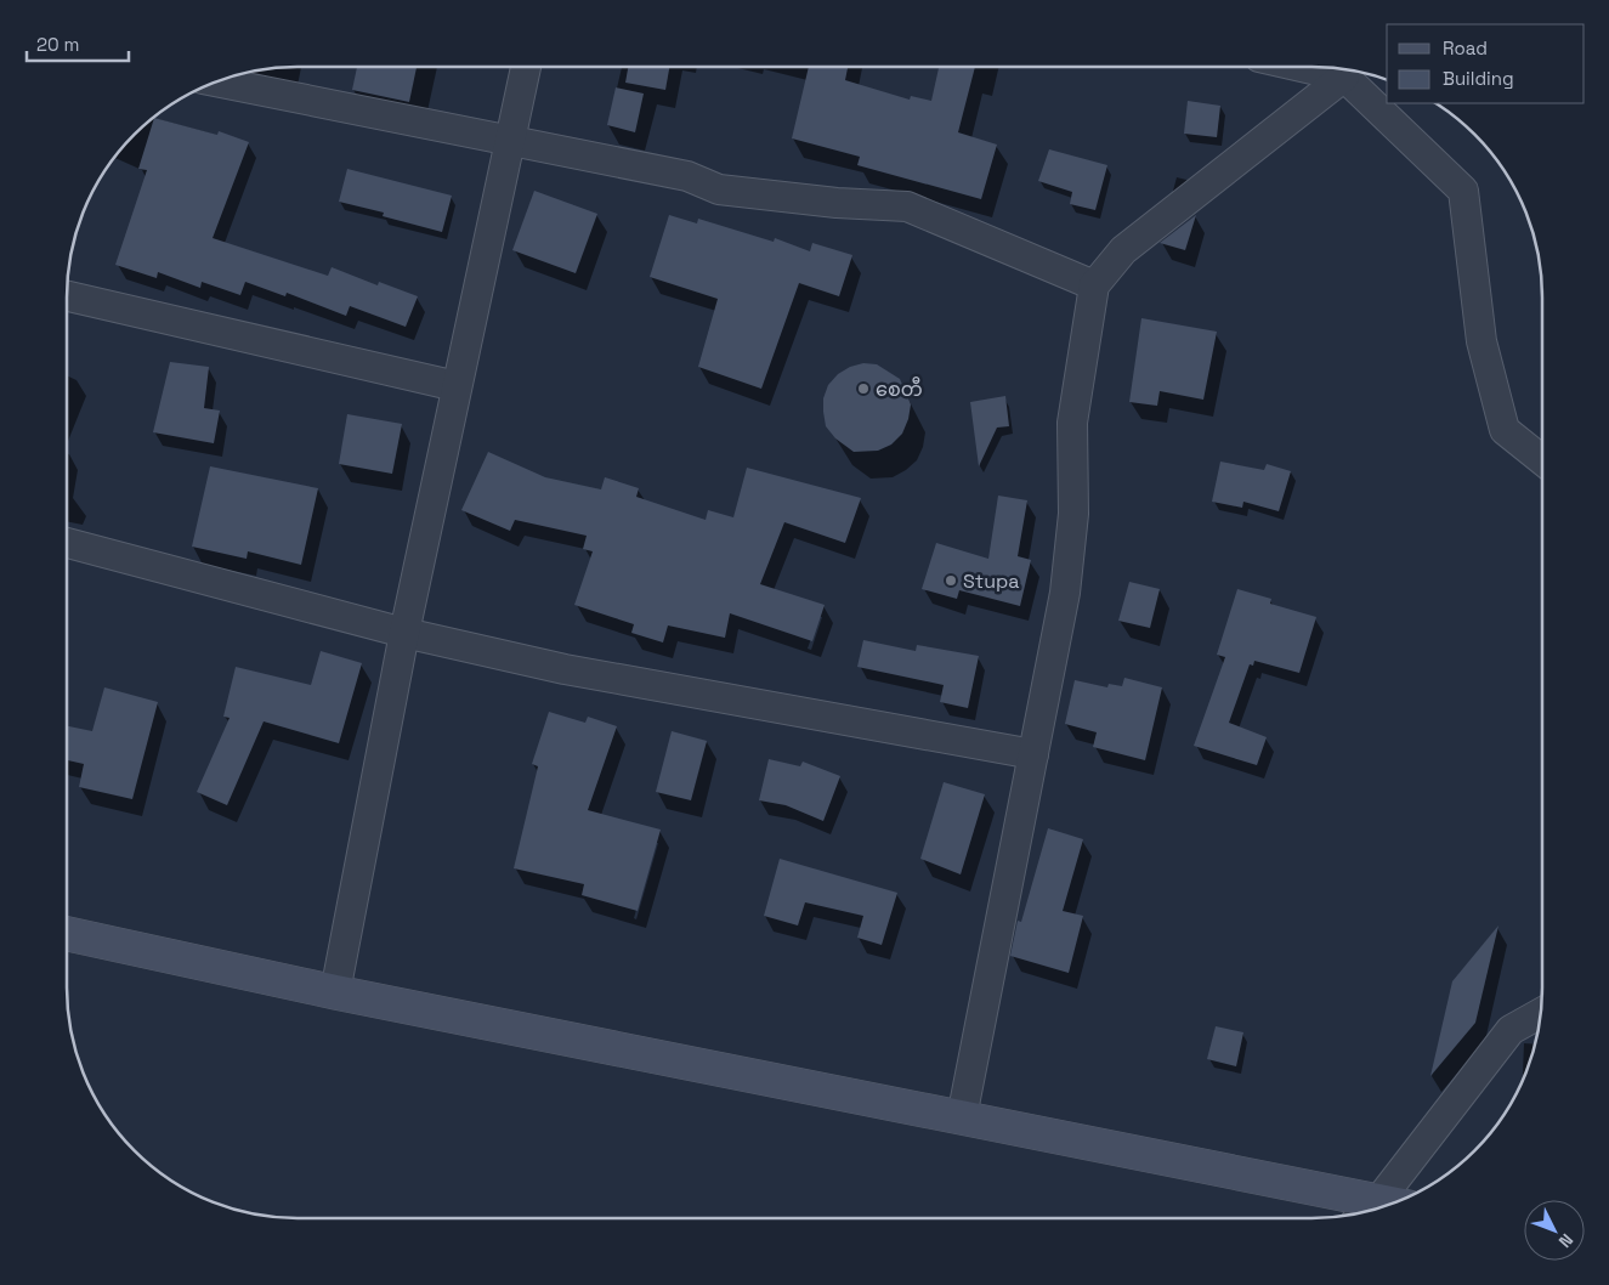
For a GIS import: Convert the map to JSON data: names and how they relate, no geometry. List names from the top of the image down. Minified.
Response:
{"places":["စေတီ","Stupa"],"legend":["Road","Building"],"scale_bar":"20 m","north":"bottom right"}
